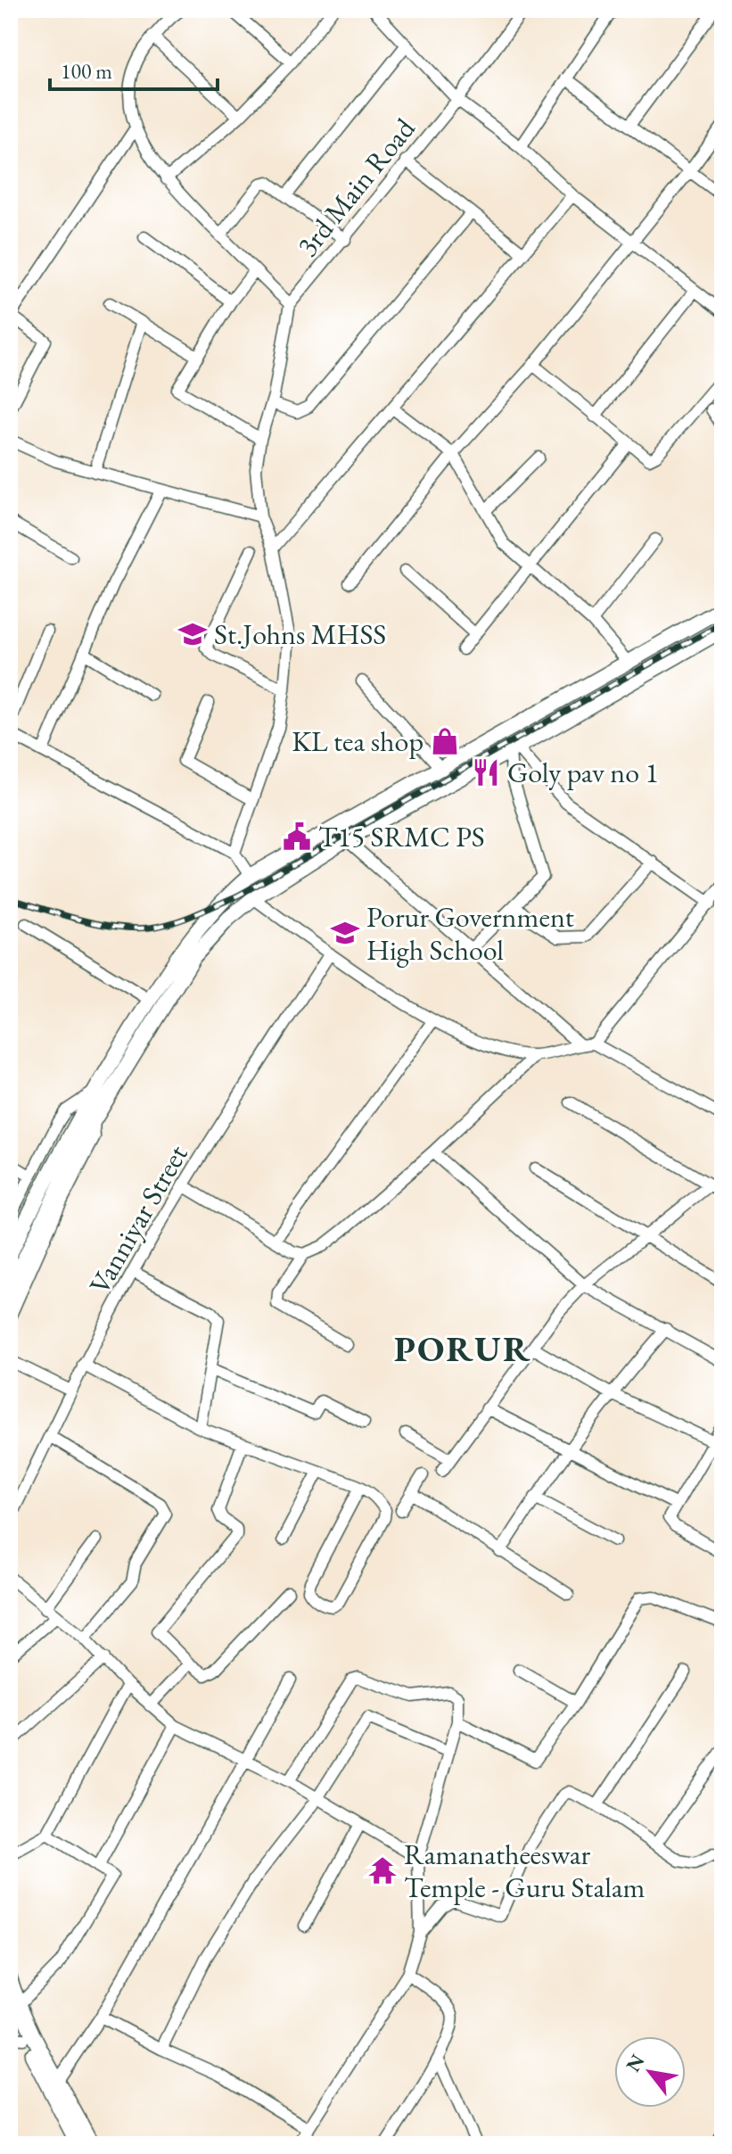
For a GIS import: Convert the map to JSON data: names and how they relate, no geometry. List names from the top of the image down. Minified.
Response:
{"streets":{"street":["3rd Main Road","Vanniyar Street"]},"districts":["PORUR"],"places":{"school or university":["St.Johns MHSS","Porur Government High School"],"shop":["KL tea shop"],"restaurant":["Goly pav no 1"],"public building":["T15 SRMC PS"],"temple":["Ramanatheeswar Temple - Guru Stalam"]},"scale_bar":"100 m","north":"top left"}
